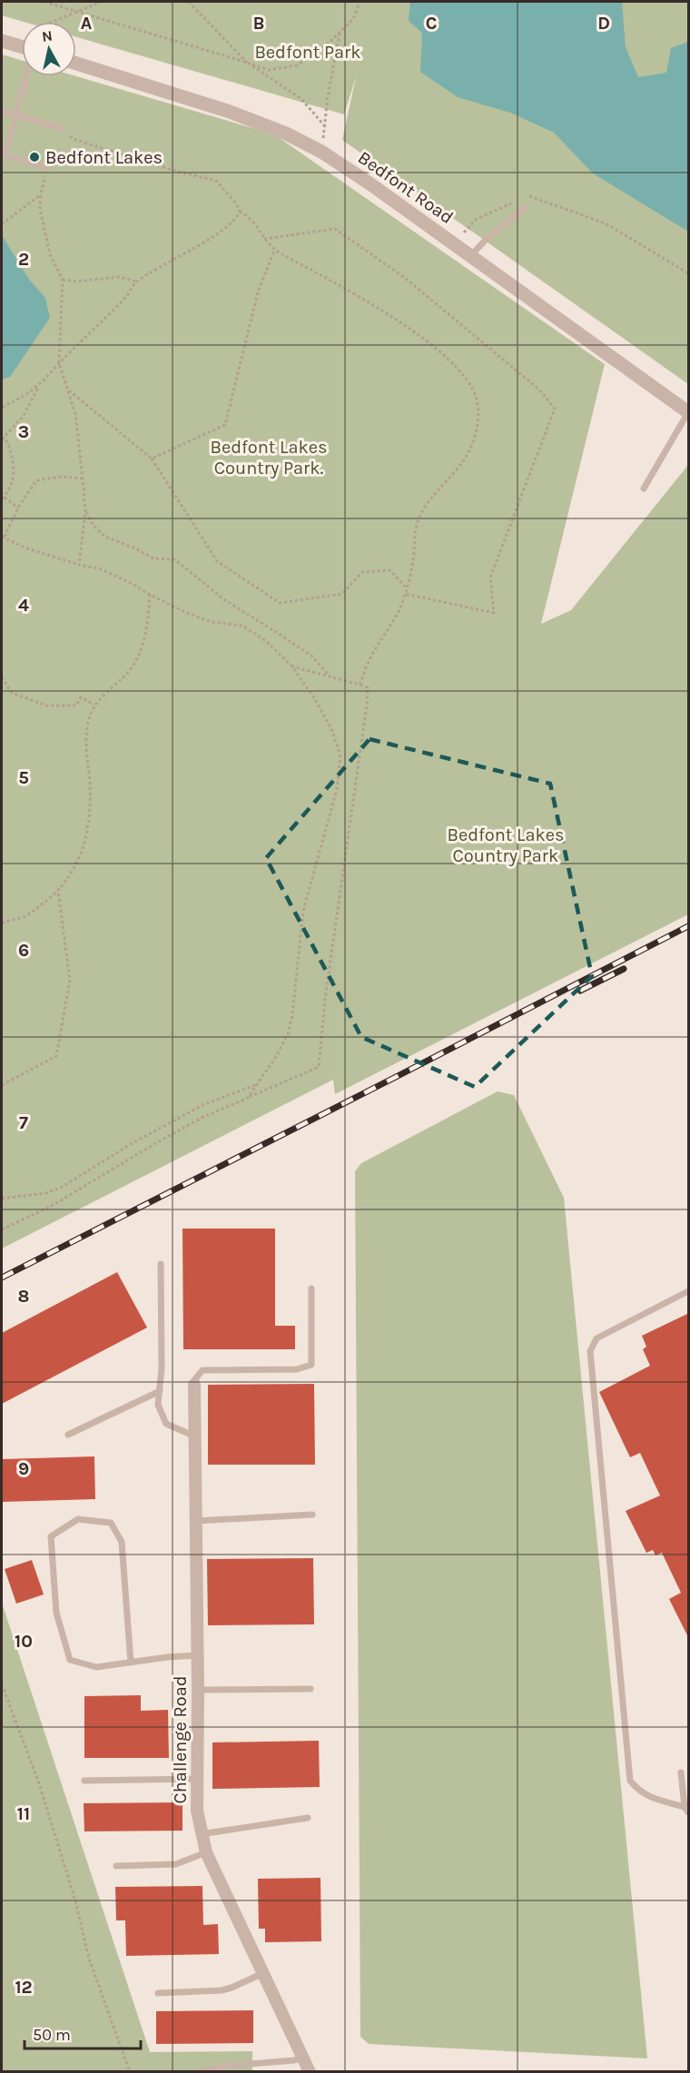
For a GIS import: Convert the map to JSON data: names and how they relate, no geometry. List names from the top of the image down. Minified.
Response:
{"streets":{"street":["Bedfont Road","Challenge Road"]},"parks":["Bedfont Park","Bedfont Lakes Country Park.","Bedfont Lakes Country Park"],"places":["Bedfont Lakes"],"scale_bar":"50 m","north":"top","grid":{"columns":["A","B","C","D"],"rows":["2","3","4","5","6","7","8","9","10","11","12"]}}
